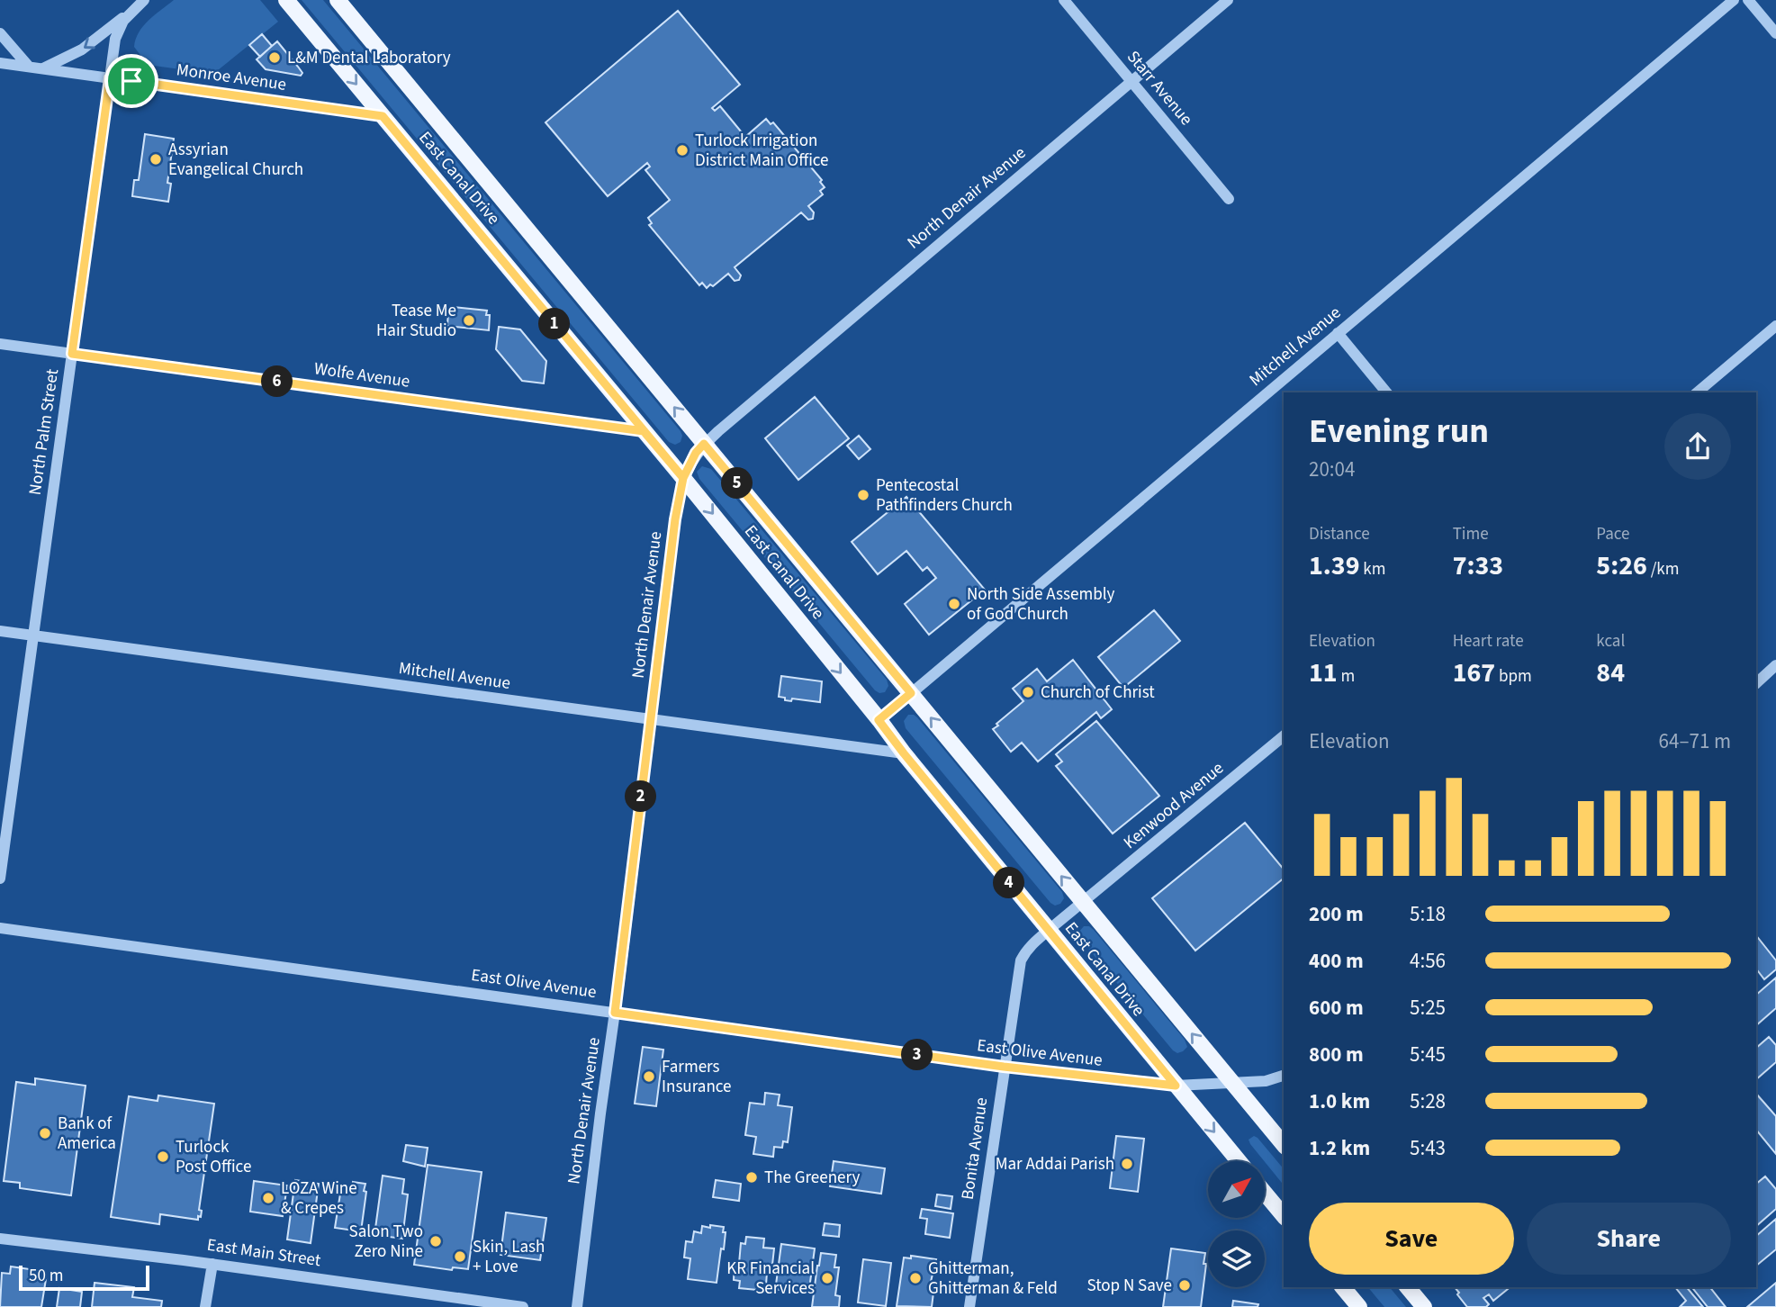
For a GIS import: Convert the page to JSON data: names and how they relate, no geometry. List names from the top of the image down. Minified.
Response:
{"streets":{"main road":["East Canal Drive"],"street":["Monroe Avenue","Starr Avenue","North Denair Avenue","Mitchell Avenue","Wolfe Avenue","North Palm Street","Kenwood Avenue","East Olive Avenue","Bonita Avenue","East Main Street"]},"crossings":[["Monroe Avenue","East Canal Drive"],["Monroe Avenue","North Palm Street"],["Starr Avenue","North Denair Avenue"],["East Canal Drive","North Denair Avenue"],["East Canal Drive","Mitchell Avenue"],["East Canal Drive","Wolfe Avenue"],["East Canal Drive","Kenwood Avenue"],["East Canal Drive","East Olive Avenue"],["East Canal Drive","Bonita Avenue"],["North Denair Avenue","Mitchell Avenue"],["North Denair Avenue","East Olive Avenue"],["Mitchell Avenue","North Palm Street"],["Wolfe Avenue","North Palm Street"],["Kenwood Avenue","Bonita Avenue"],["East Olive Avenue","Bonita Avenue"]],"places":["L&M Dental Laboratory","Turlock Irrigation District Main Office","Assyrian Evangelical Church","Tease Me Hair Studio","Pentecostal Pathfinders Church","North Side Assembly of God Church","Church of Christ","Farmers Insurance","Bank of America","Turlock Post Office","Mar Addai Parish","The Greenery","LOZA Wine & Crepes","Salon Two Zero Nine","Skin, Lash + Love","KR Financial Services","Ghitterman, Ghitterman & Feld","Stop N Save"],"scale_bar":"50 m","north":"top right","page":{"pins":["1","6","5","2","4","3"],"heading":["Evening run","20:04"],"stats":[["Distance","1.39 km"],["Time","7:33"],["Pace","5:26 /km"],["Elevation","11 m"],["Heart rate","167 bpm"],["kcal","84"]],"chart":["Elevation","64–71 m"],"list":[{"name":"200 m","note":"5:18"},{"name":"400 m","note":"4:56"},{"name":"600 m","note":"5:25"},{"name":"800 m","note":"5:45"},{"name":"1.0 km","note":"5:28"},{"name":"1.2 km","note":"5:43"}],"buttons":["Save","Share"],"scale":"50 m"}}
